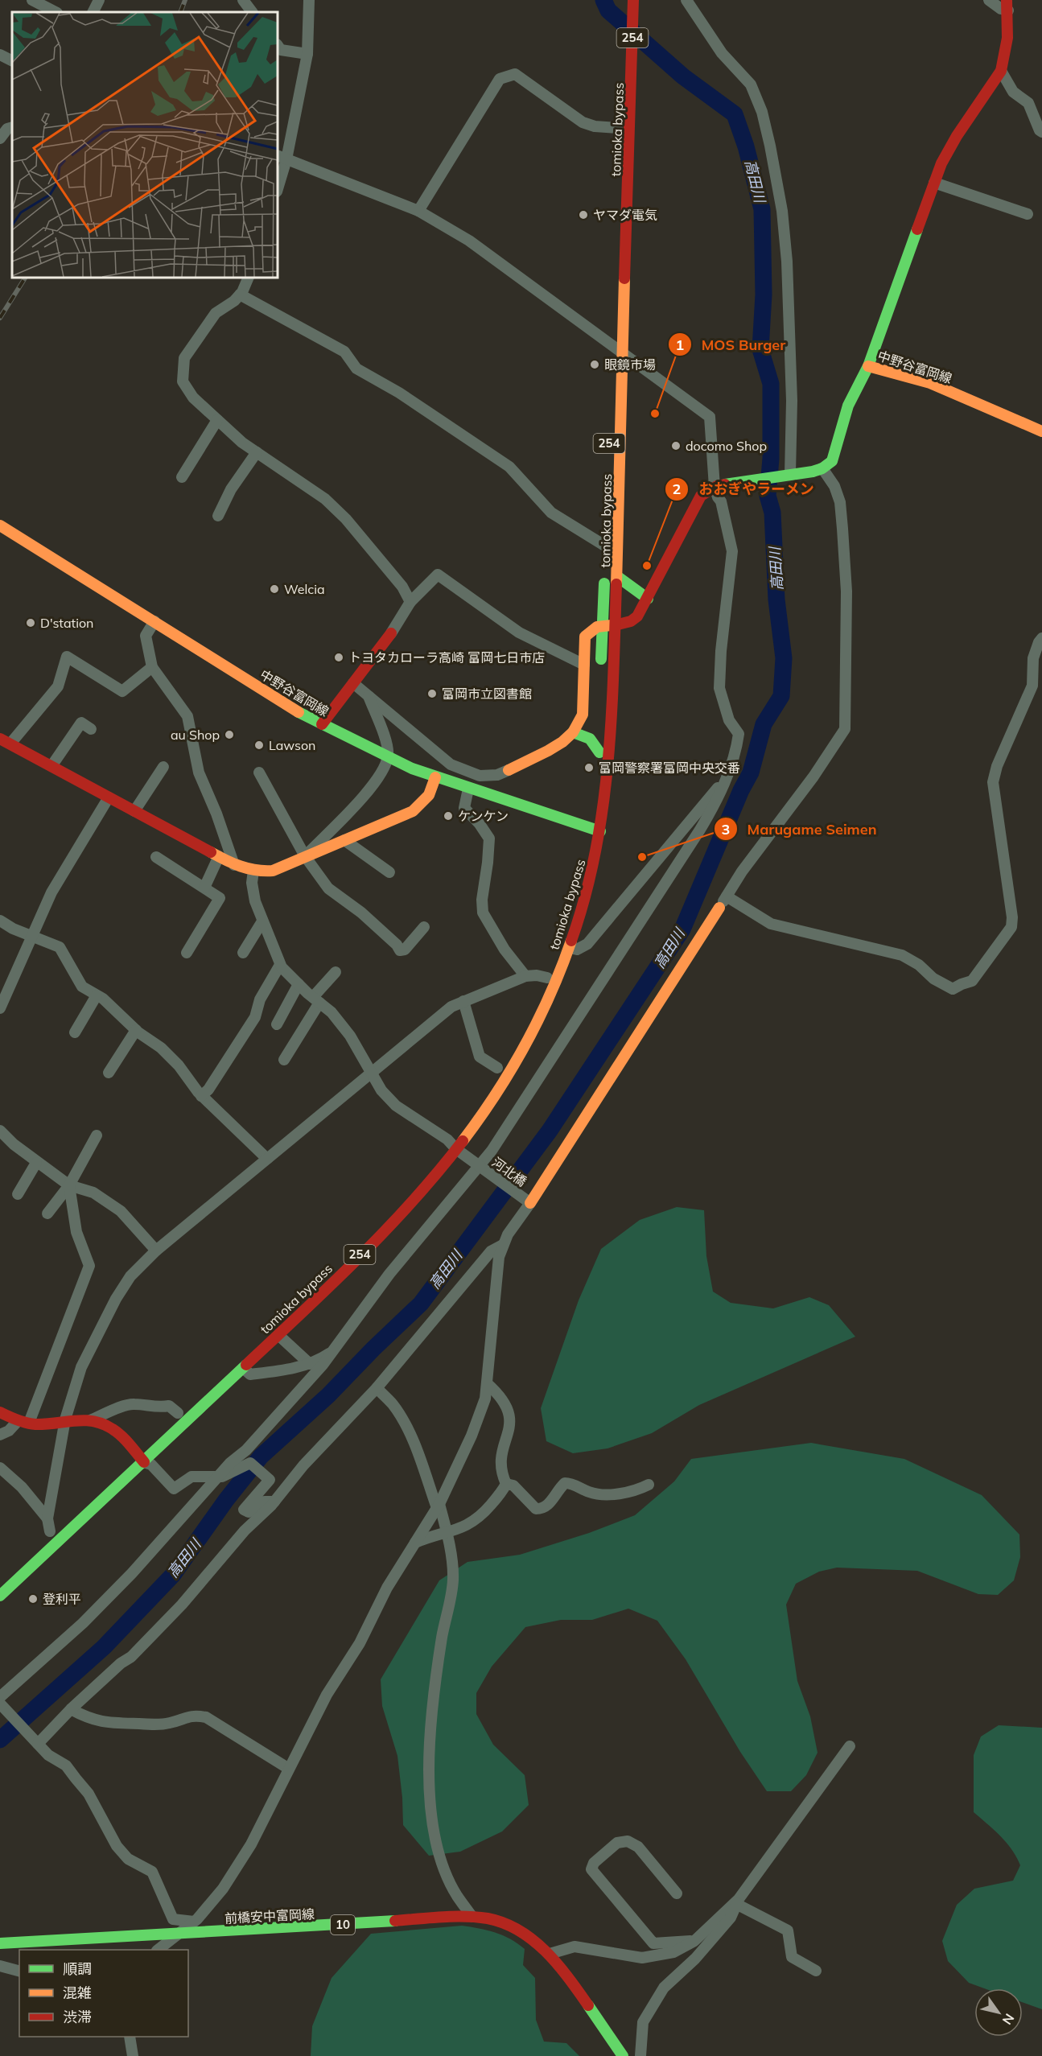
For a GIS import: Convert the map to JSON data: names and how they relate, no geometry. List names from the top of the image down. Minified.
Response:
{"streets":{"main road":["254","tomioka bypass","中野谷富岡線","前橋安中富岡線","10"],"street":["河北橋"]},"crossings":[["tomioka bypass","中野谷富岡線"],["tomioka bypass","河北橋"]],"water":["高田川"],"places":["ヤマダ電気","眼鏡市場","MOS Burger","docomo Shop","おおぎやラーメン","Welcia","D'station","トヨタカローラ高崎 富岡七日市店","富岡市立図書館","au Shop","Lawson","富岡警察署富岡中央交番","ケンケン","Marugame Seimen","登利平"],"legend":["順調","混雑","渋滞"],"north":"bottom right"}
